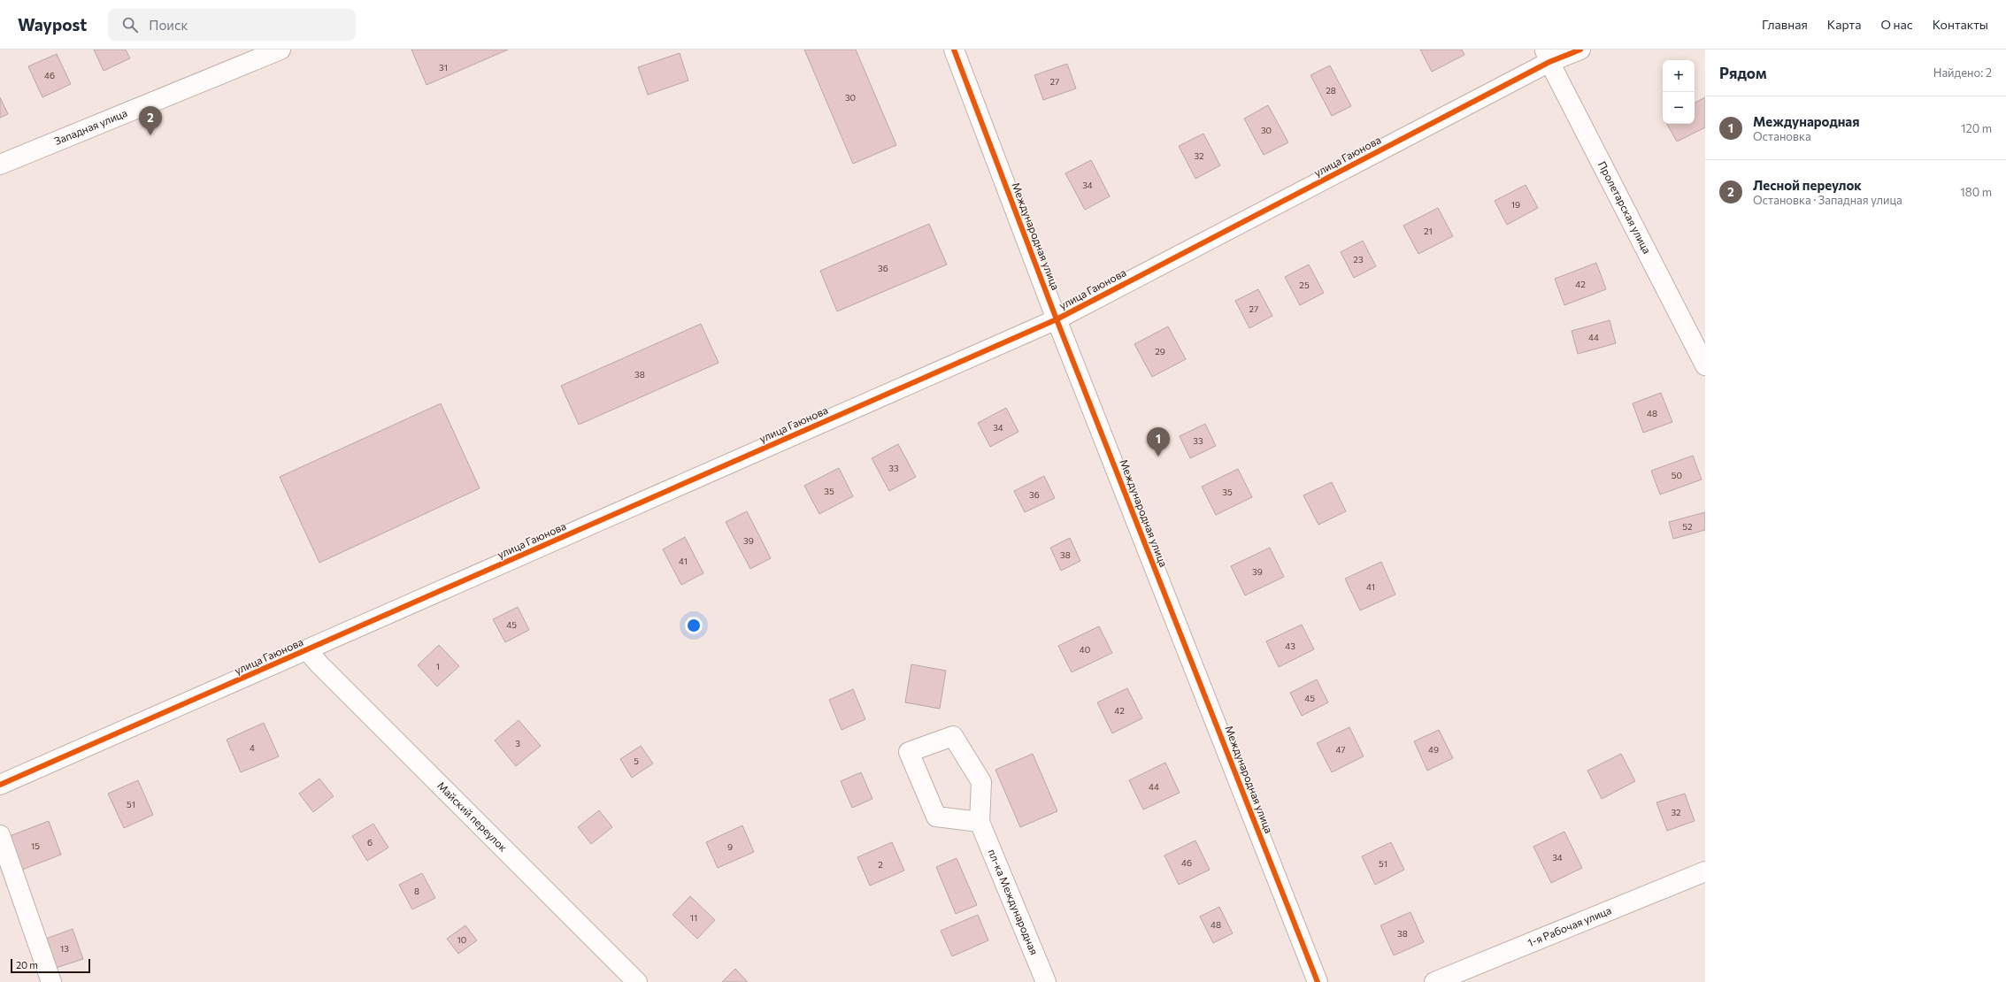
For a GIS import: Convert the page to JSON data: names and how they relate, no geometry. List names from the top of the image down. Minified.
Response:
{"streets":{"street":["Западная улица","улица Гаюнова","Пролетарская улица","Международная улица","Майский переулок","пл-ка Международная","1-я Рабочая улица"]},"crossings":[["улица Гаюнова","Пролетарская улица"],["улица Гаюнова","Международная улица"],["улица Гаюнова","Майский переулок"]],"house_numbers":["31","46","27","28","30","30","32","34","19","21","23","36","42","25","27","44","29","38","48","34","33","33","50","35","35","36","52","39","38","41","39","41","45","43","40","1","45","42","3","4","47","49","5","44","51","32","6","15","9","34","46","51","2","8","11","48","38","10","13"],"scale_bar":"20 m","page":{"header":"Waypost","search":"Поиск","nav":["Главная","Карта","О нас","Контакты"],"heading":["Рядом","Найдено: 2"],"map_buttons":["+","−"],"list":[{"mark":"1","name":"Международная","note":"Остановка","value":"120 m"},{"mark":"2","name":"Лесной переулок","note":"Остановка · Западная улица","value":"180 m"}],"pins":["2","1"],"scale":"20 m"}}
